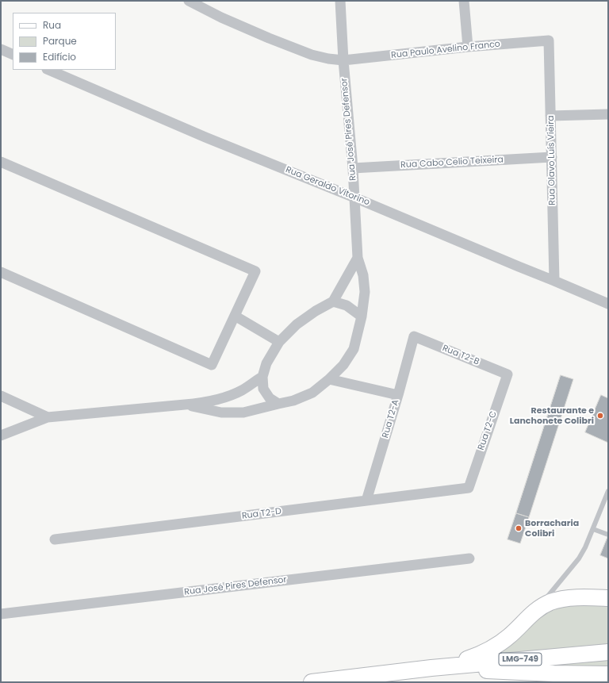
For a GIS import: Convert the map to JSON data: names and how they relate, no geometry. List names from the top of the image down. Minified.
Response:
{"streets":{"main road":["LMG-749"],"street":["Rua Paulo Avelino Franco","Rua José Pires Defensor","Rua Olavo Luís Vieira","Rua Cabo Celio Teixeira","Rua Geraldo Vitorino","Rua T2-B","Rua T2-A","Rua T2-C","Rua T2-D"]},"crossings":[["Rua Paulo Avelino Franco","Rua José Pires Defensor"],["Rua Paulo Avelino Franco","Rua Olavo Luís Vieira"],["Rua José Pires Defensor","Rua Cabo Celio Teixeira"],["Rua José Pires Defensor","Rua Geraldo Vitorino"],["Rua Olavo Luís Vieira","Rua Cabo Celio Teixeira"],["Rua Olavo Luís Vieira","Rua Geraldo Vitorino"],["Rua T2-B","Rua T2-A"],["Rua T2-B","Rua T2-C"],["Rua T2-A","Rua T2-D"],["Rua T2-C","Rua T2-D"]],"places":["Restaurante e Lanchonete Colibri","Borracharia Colibri"],"legend":["Rua","Parque","Edifício"]}
